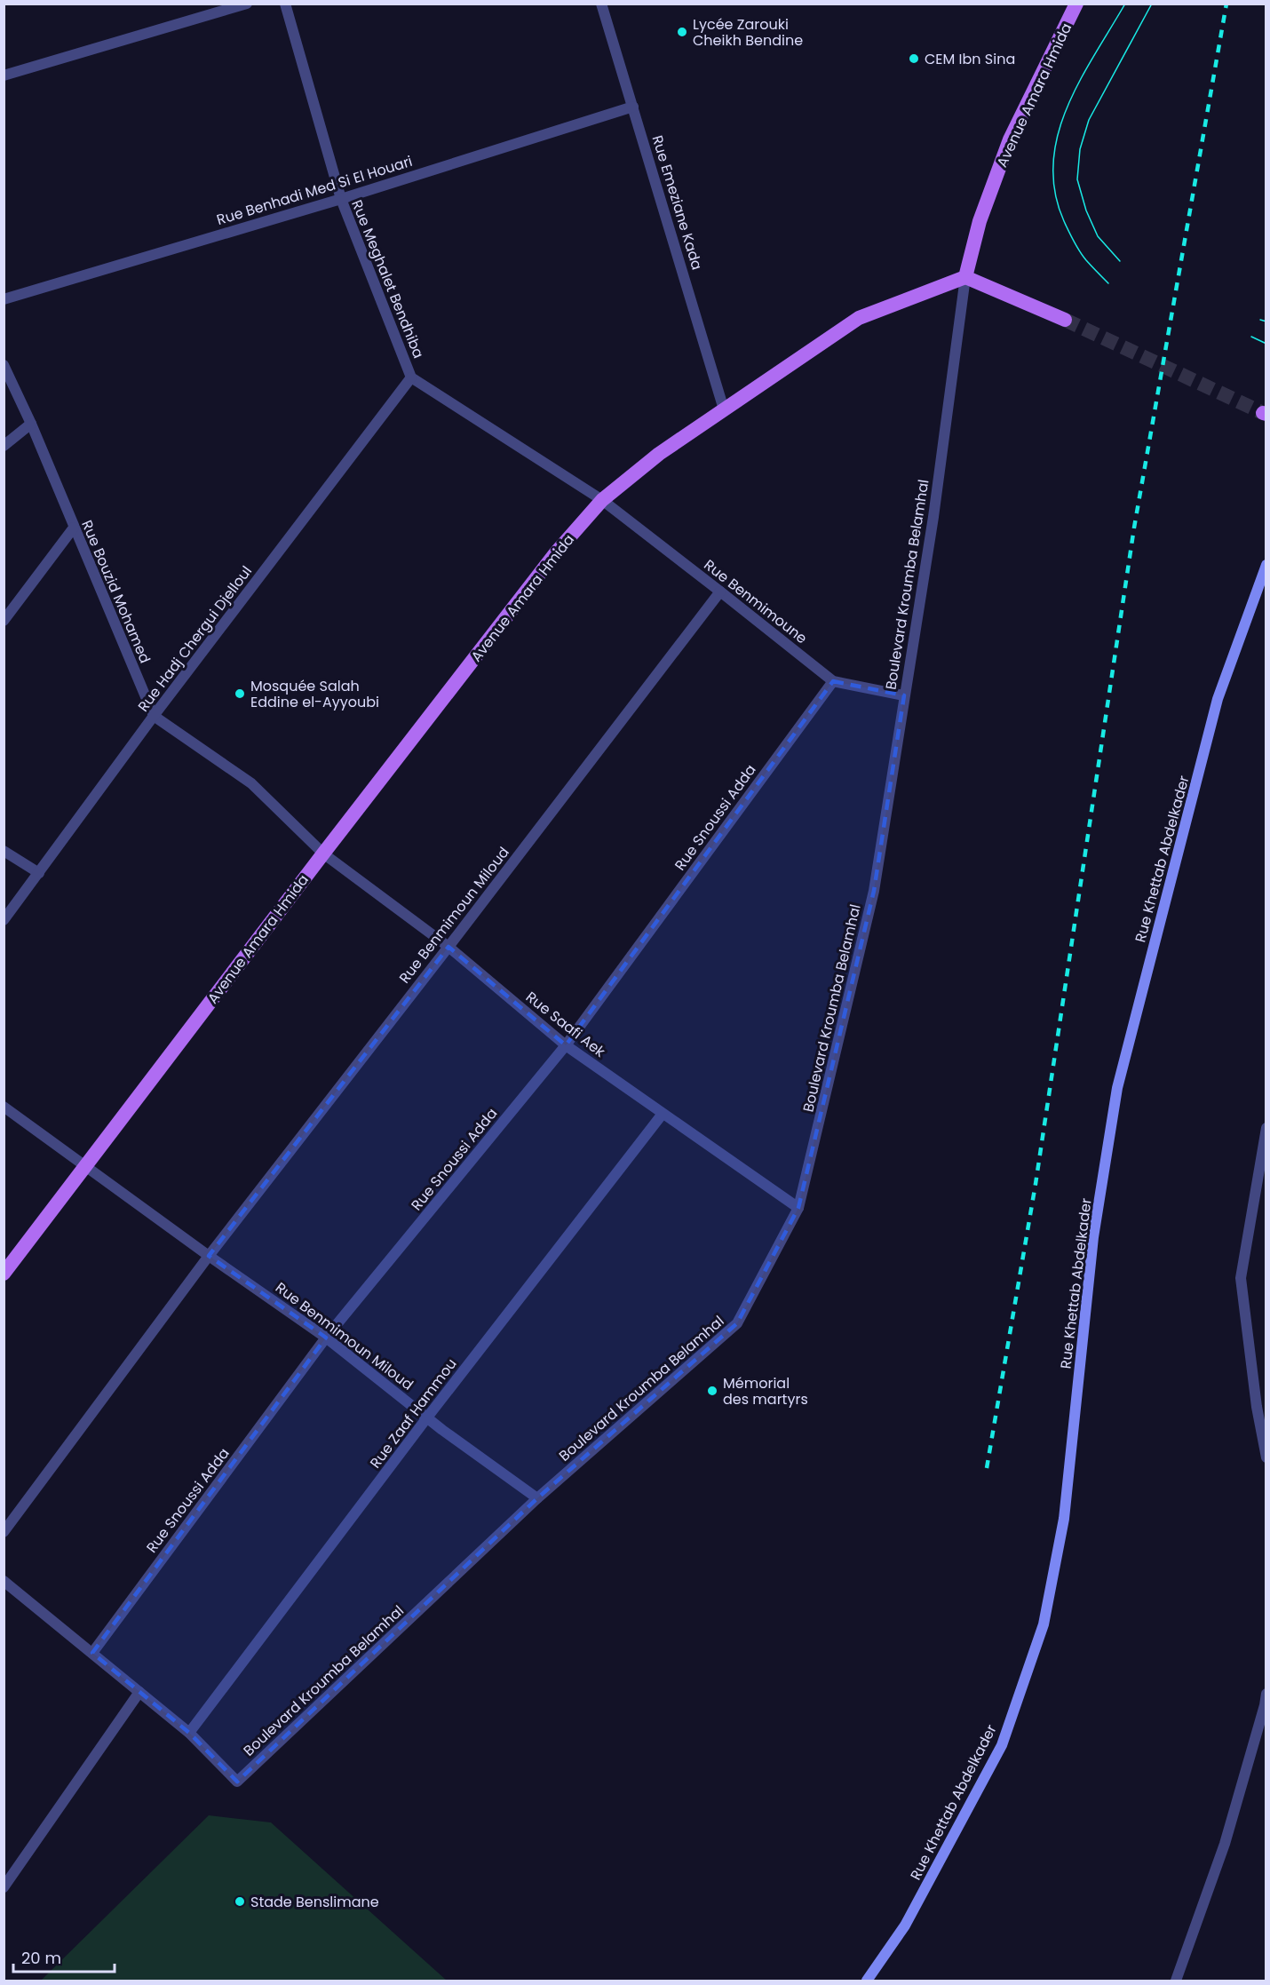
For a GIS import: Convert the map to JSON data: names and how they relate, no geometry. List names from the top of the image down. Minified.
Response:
{"streets":{"main road":["Avenue Amara Hmida","Rue Khettab Abdelkader"],"street":["Rue Benhadi Med Si El Houari","Rue Emeziane Kada","Rue Meghalet Bendhiba","Boulevard Kroumba Belamhal","Rue Bouzid Mohamed","Rue Benmimoune","Rue Hadj Chergui Djelloul","Rue Snoussi Adda","Rue Benmimoun Miloud","Rue Saafi Aek","Rue Zaaf Hammou"]},"crossings":[["Avenue Amara Hmida","Rue Emeziane Kada"],["Avenue Amara Hmida","Rue Meghalet Bendhiba"],["Avenue Amara Hmida","Boulevard Kroumba Belamhal"],["Avenue Amara Hmida","Rue Benmimoune"],["Avenue Amara Hmida","Rue Benmimoun Miloud"],["Avenue Amara Hmida","Rue Saafi Aek"],["Rue Benhadi Med Si El Houari","Rue Emeziane Kada"],["Rue Benhadi Med Si El Houari","Rue Meghalet Bendhiba"],["Rue Meghalet Bendhiba","Rue Benmimoune"],["Rue Meghalet Bendhiba","Rue Hadj Chergui Djelloul"],["Boulevard Kroumba Belamhal","Rue Benmimoune"],["Boulevard Kroumba Belamhal","Rue Snoussi Adda"],["Boulevard Kroumba Belamhal","Rue Benmimoun Miloud"],["Boulevard Kroumba Belamhal","Rue Saafi Aek"],["Boulevard Kroumba Belamhal","Rue Zaaf Hammou"],["Rue Bouzid Mohamed","Rue Hadj Chergui Djelloul"],["Rue Benmimoune","Rue Snoussi Adda"],["Rue Benmimoune","Rue Benmimoun Miloud"],["Rue Snoussi Adda","Rue Benmimoun Miloud"],["Rue Snoussi Adda","Rue Saafi Aek"],["Rue Benmimoun Miloud","Rue Saafi Aek"],["Rue Benmimoun Miloud","Rue Zaaf Hammou"],["Rue Saafi Aek","Rue Zaaf Hammou"]],"places":["Lycée Zarouki Cheikh Bendine","CEM Ibn Sina","Mosquée Salah Eddine el-Ayyoubi","Mémorial des martyrs","Stade Benslimane"],"scale_bar":"20 m"}
